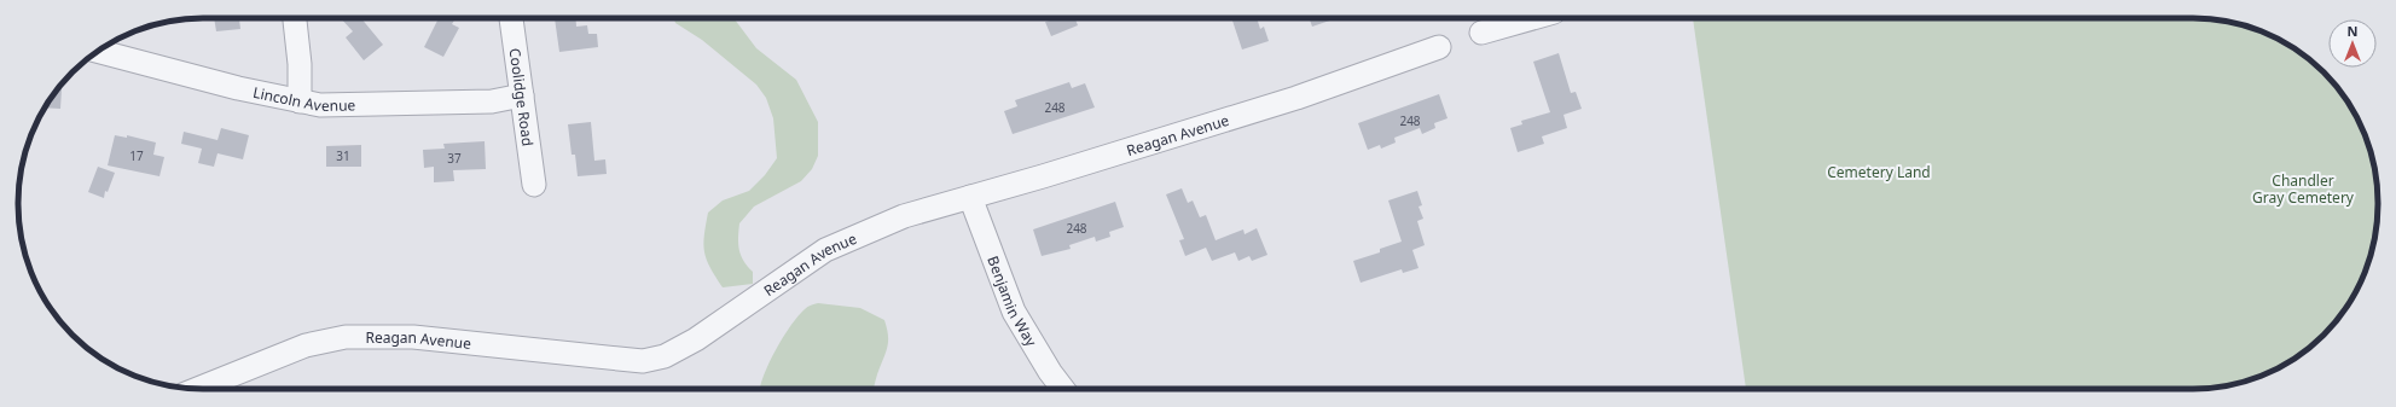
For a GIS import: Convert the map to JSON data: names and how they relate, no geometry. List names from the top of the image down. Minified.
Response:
{"streets":{"street":["Lincoln Avenue","Coolidge Road","Reagan Avenue","Benjamin Way"]},"crossings":[["Lincoln Avenue","Coolidge Road"],["Reagan Avenue","Benjamin Way"]],"parks":["Cemetery Land","Chandler Gray Cemetery"],"house_numbers":["248","248","17","31","37","248"],"north":"top"}
